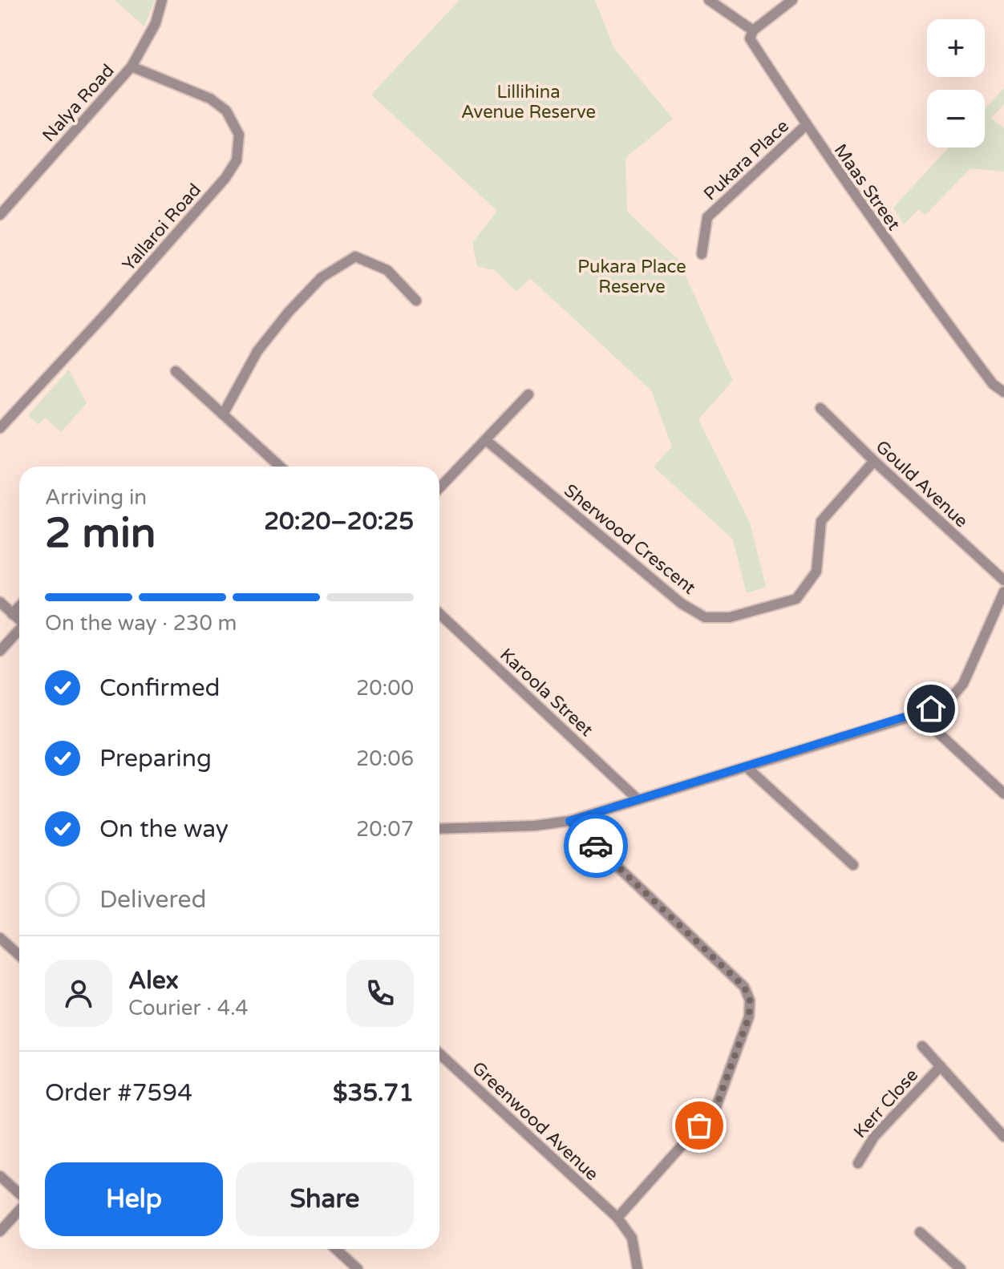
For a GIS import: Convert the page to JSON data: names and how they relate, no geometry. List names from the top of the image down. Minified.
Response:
{"streets":{"street":["Nalya Road","Pukara Place","Maas Street","Yallaroi Road","Gould Avenue","Sherwood Crescent","Karoola Street","Kerr Close","Greenwood Avenue"]},"crossings":[["Nalya Road","Yallaroi Road"],["Pukara Place","Maas Street"],["Gould Avenue","Sherwood Crescent"]],"parks":["Lillihina Avenue Reserve","Pukara Place Reserve"],"page":{"map_buttons":["+","−"],"heading":["2 min","Arriving in","20:20–20:25"],"panel":["Alex","Courier · 4.4","Order #7594","$35.71"],"bar":"On the way · 230 m","list":[["Confirmed","20:00"],["Preparing","20:06"],["On the way","20:07"],"Delivered"],"buttons":["Help","Share"]}}
